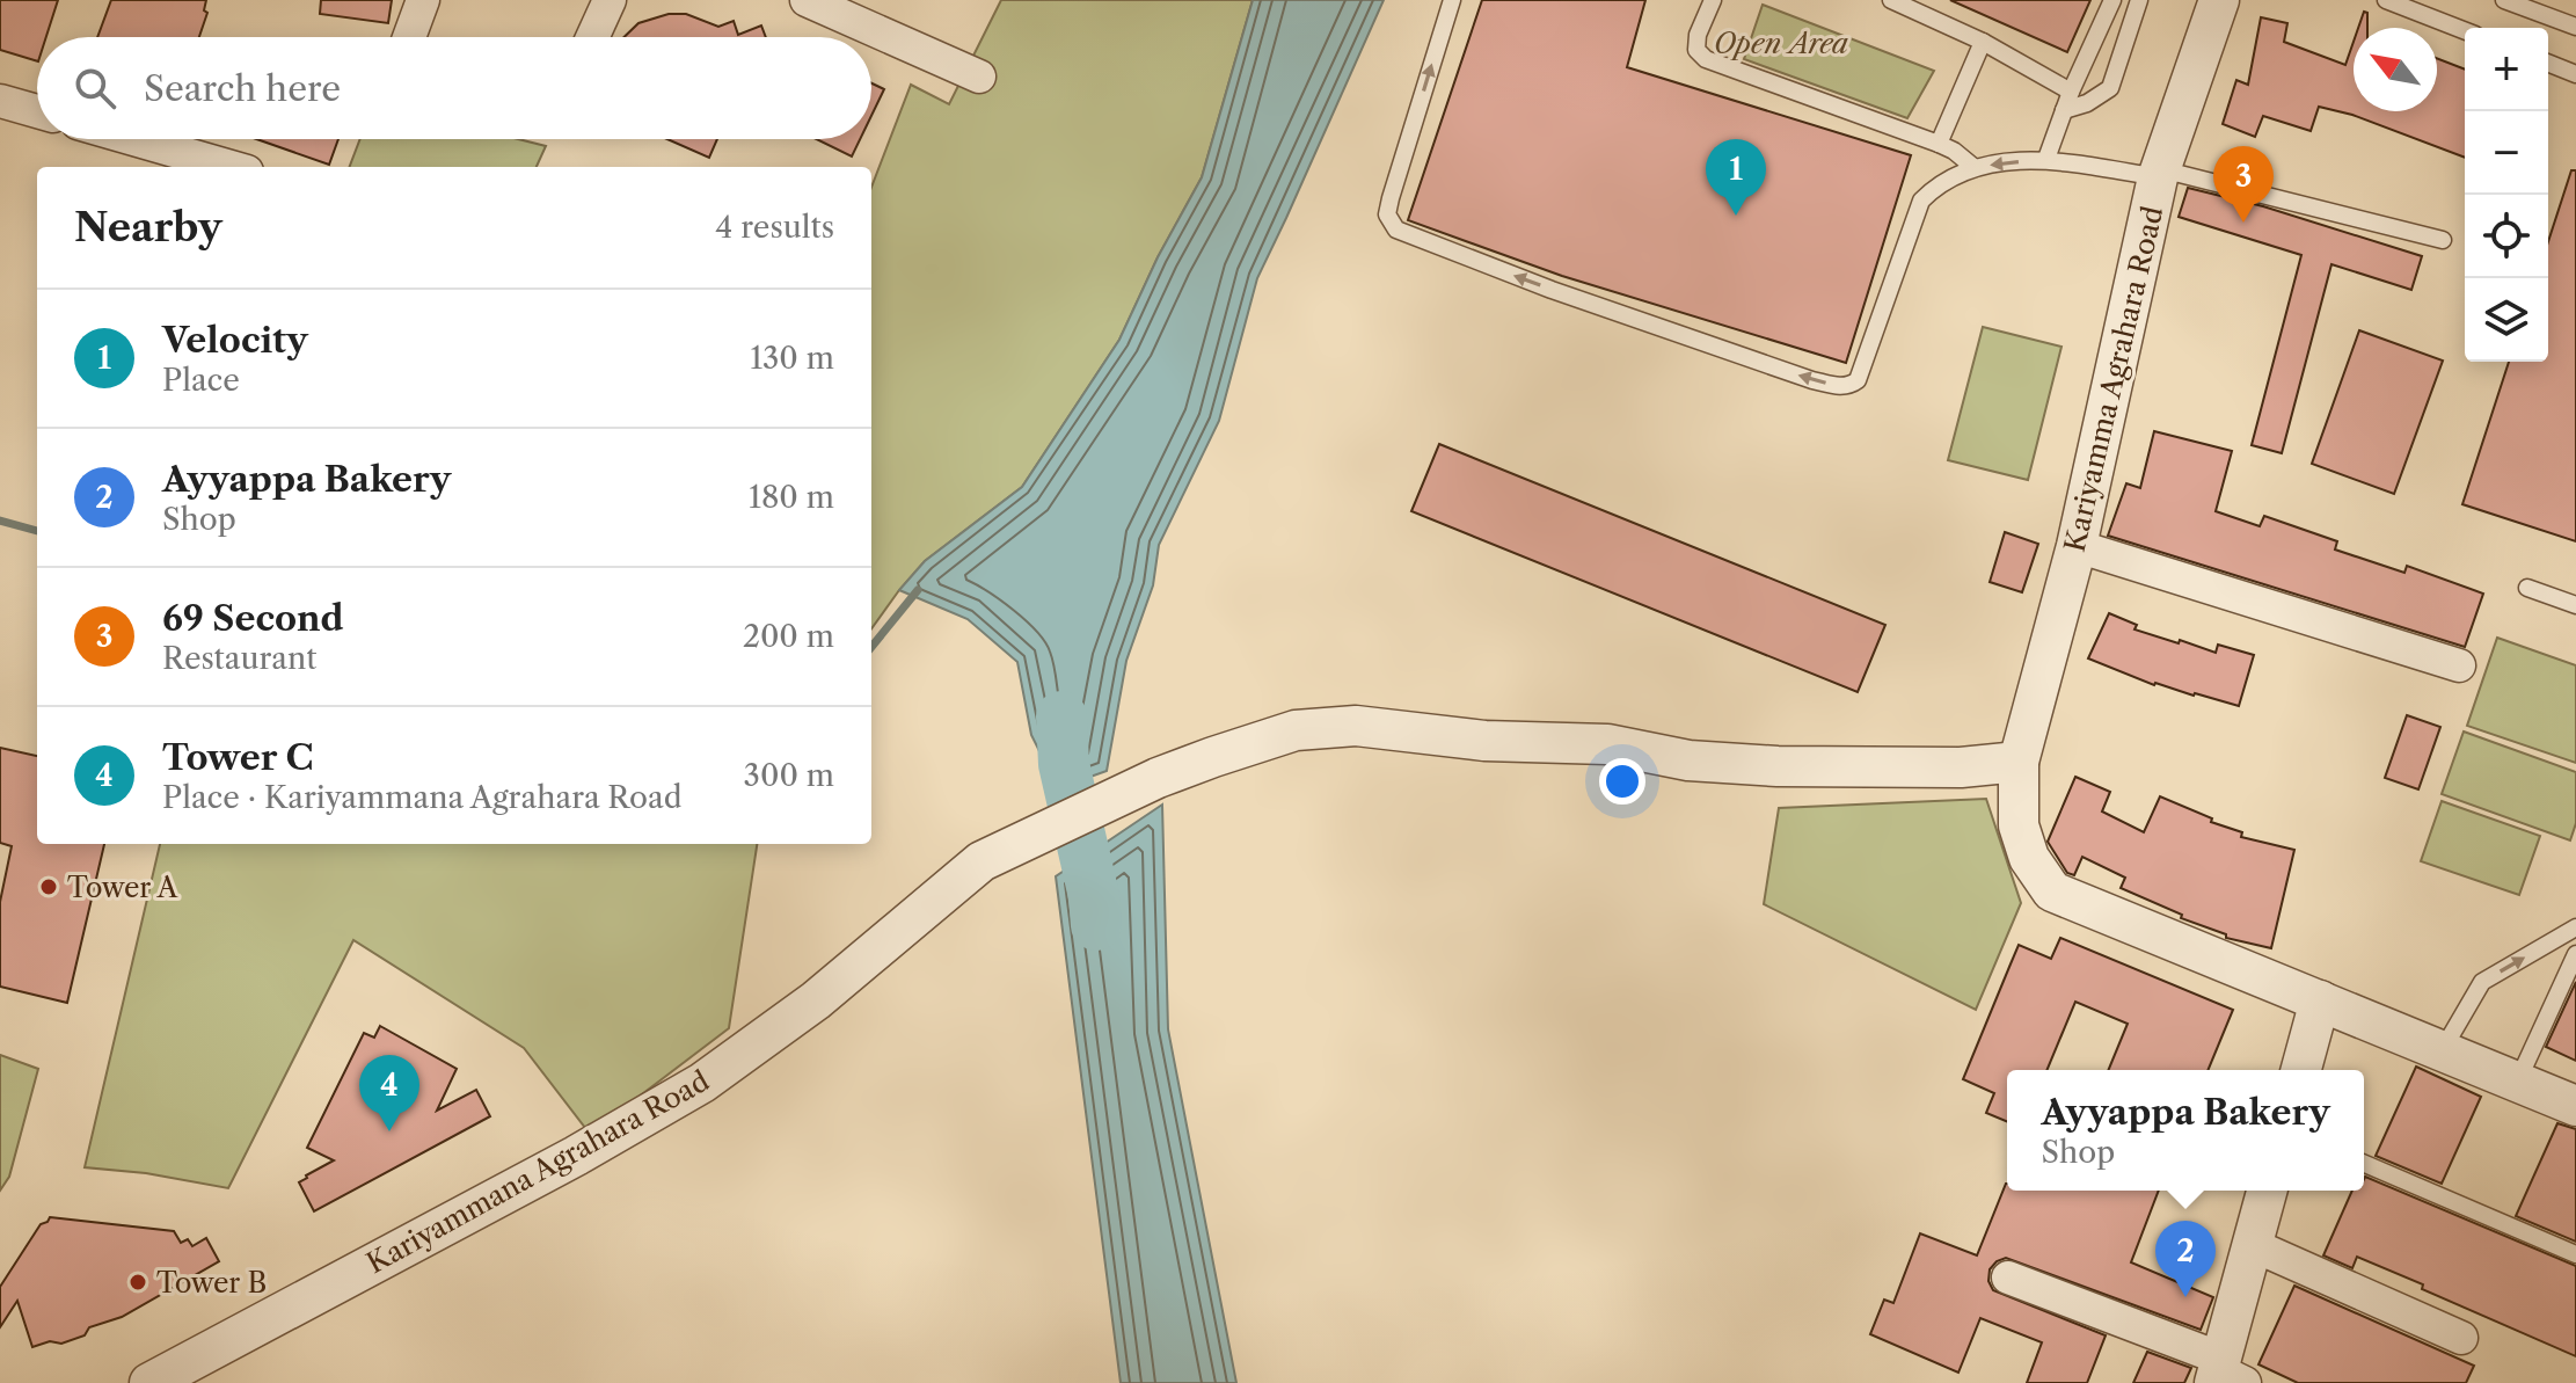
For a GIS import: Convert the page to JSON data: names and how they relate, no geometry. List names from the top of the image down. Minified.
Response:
{"streets":{"street":["Kariyamma Agrahara Road","Kariyammana Agrahara Road"]},"crossings":[["Kariyamma Agrahara Road","Kariyammana Agrahara Road"]],"parks":["Open Area"],"places":["Tower A","Tower B"],"north":"top left","page":{"map_buttons":["+","−"],"search":"Search here","pins":["1","3","4","2"],"heading":["Nearby","4 results"],"list":[{"mark":"1","name":"Velocity","note":"Place","value":"130 m"},{"mark":"2","name":"Ayyappa Bakery","note":"Shop","value":"180 m"},{"mark":"3","name":"69 Second","note":"Restaurant","value":"200 m"},{"mark":"4","name":"Tower C","note":"Place · Kariyammana Agrahara Road","value":"300 m"}],"popup":["Ayyappa Bakery","Shop"]}}
